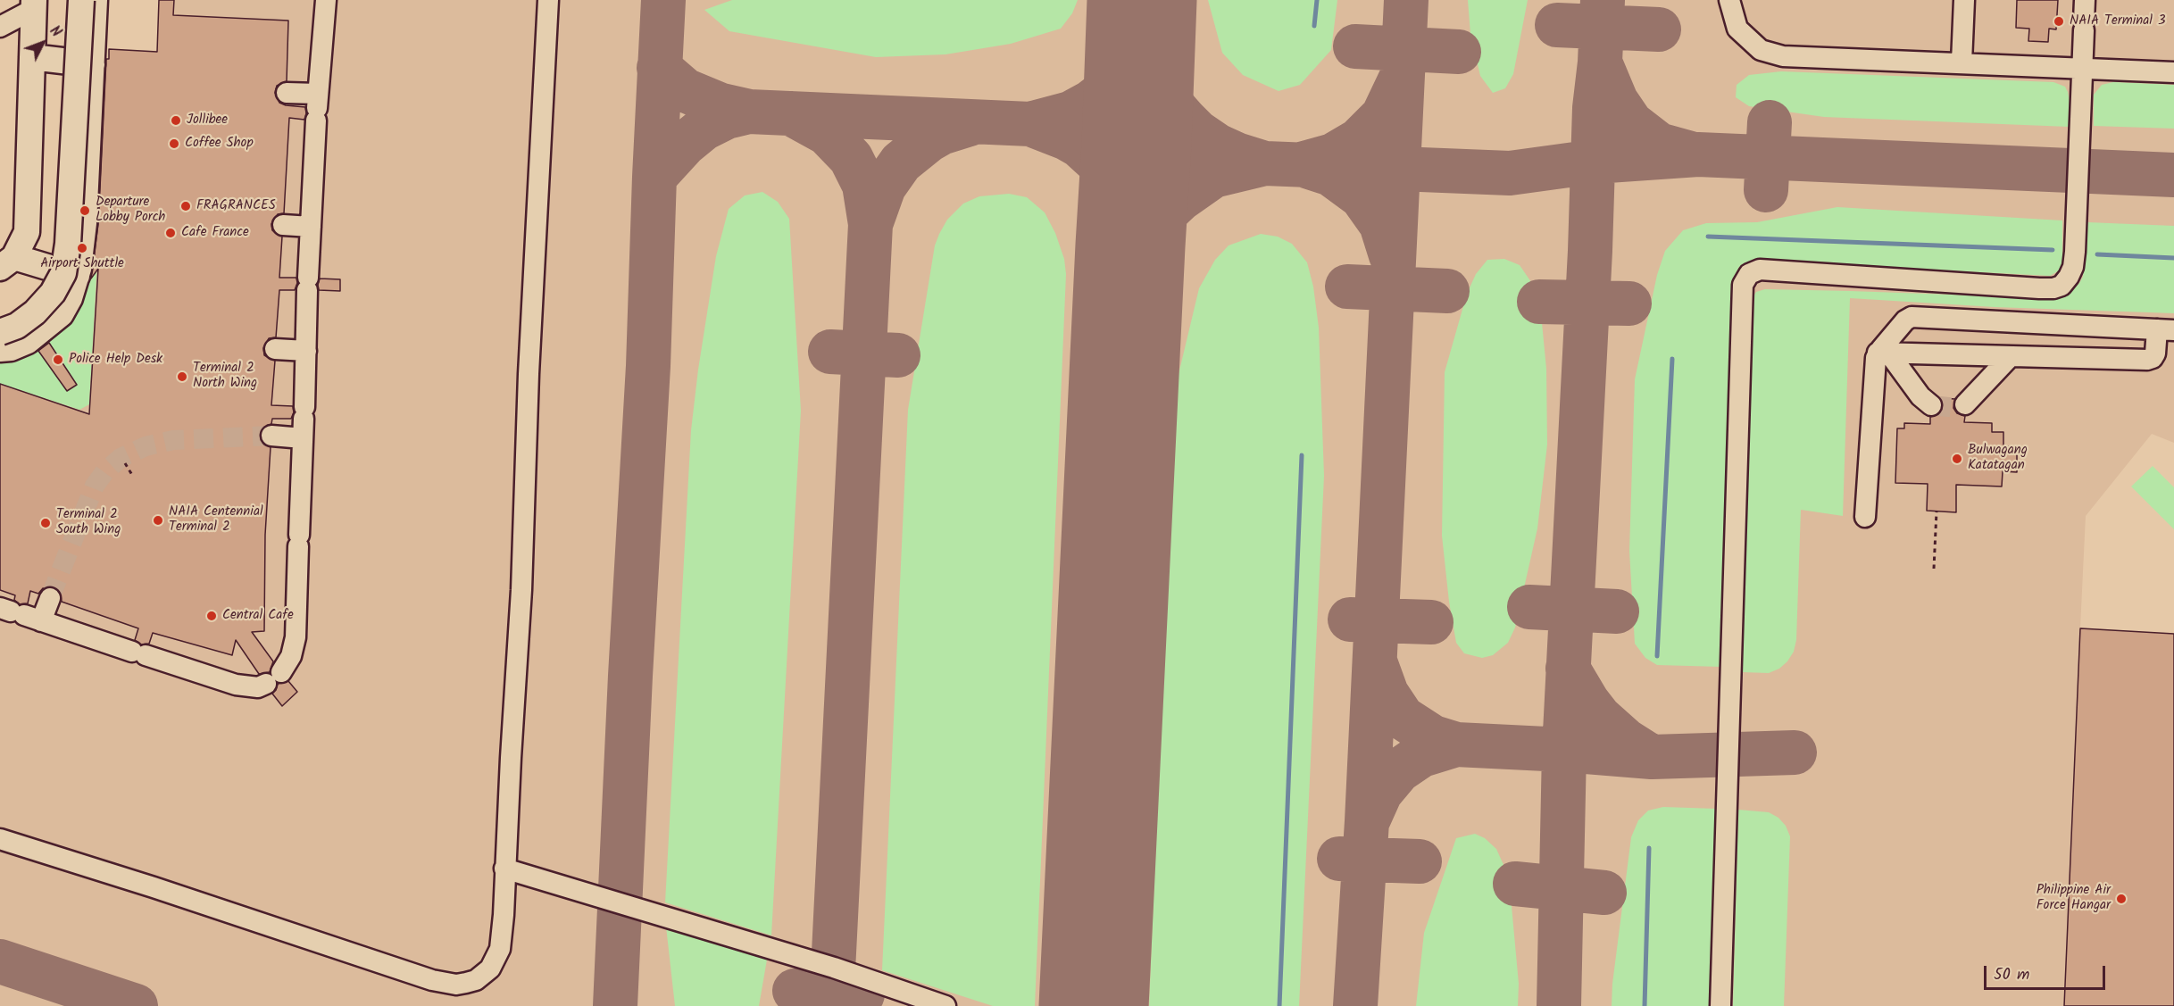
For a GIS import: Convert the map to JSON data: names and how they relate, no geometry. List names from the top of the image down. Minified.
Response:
{"places":["NAIA Terminal 3","Jollibee","Coffee Shop","FRAGRANCES","Departure Lobby Porch","Cafe France","Airport Shuttle","Police Help Desk","Terminal 2 North Wing","Bulwagang Katatagan","NAIA Centennial Terminal 2","Terminal 2 South Wing","Central Cafe","Philippine Air Force Hangar"],"scale_bar":"50 m","north":"top right"}
